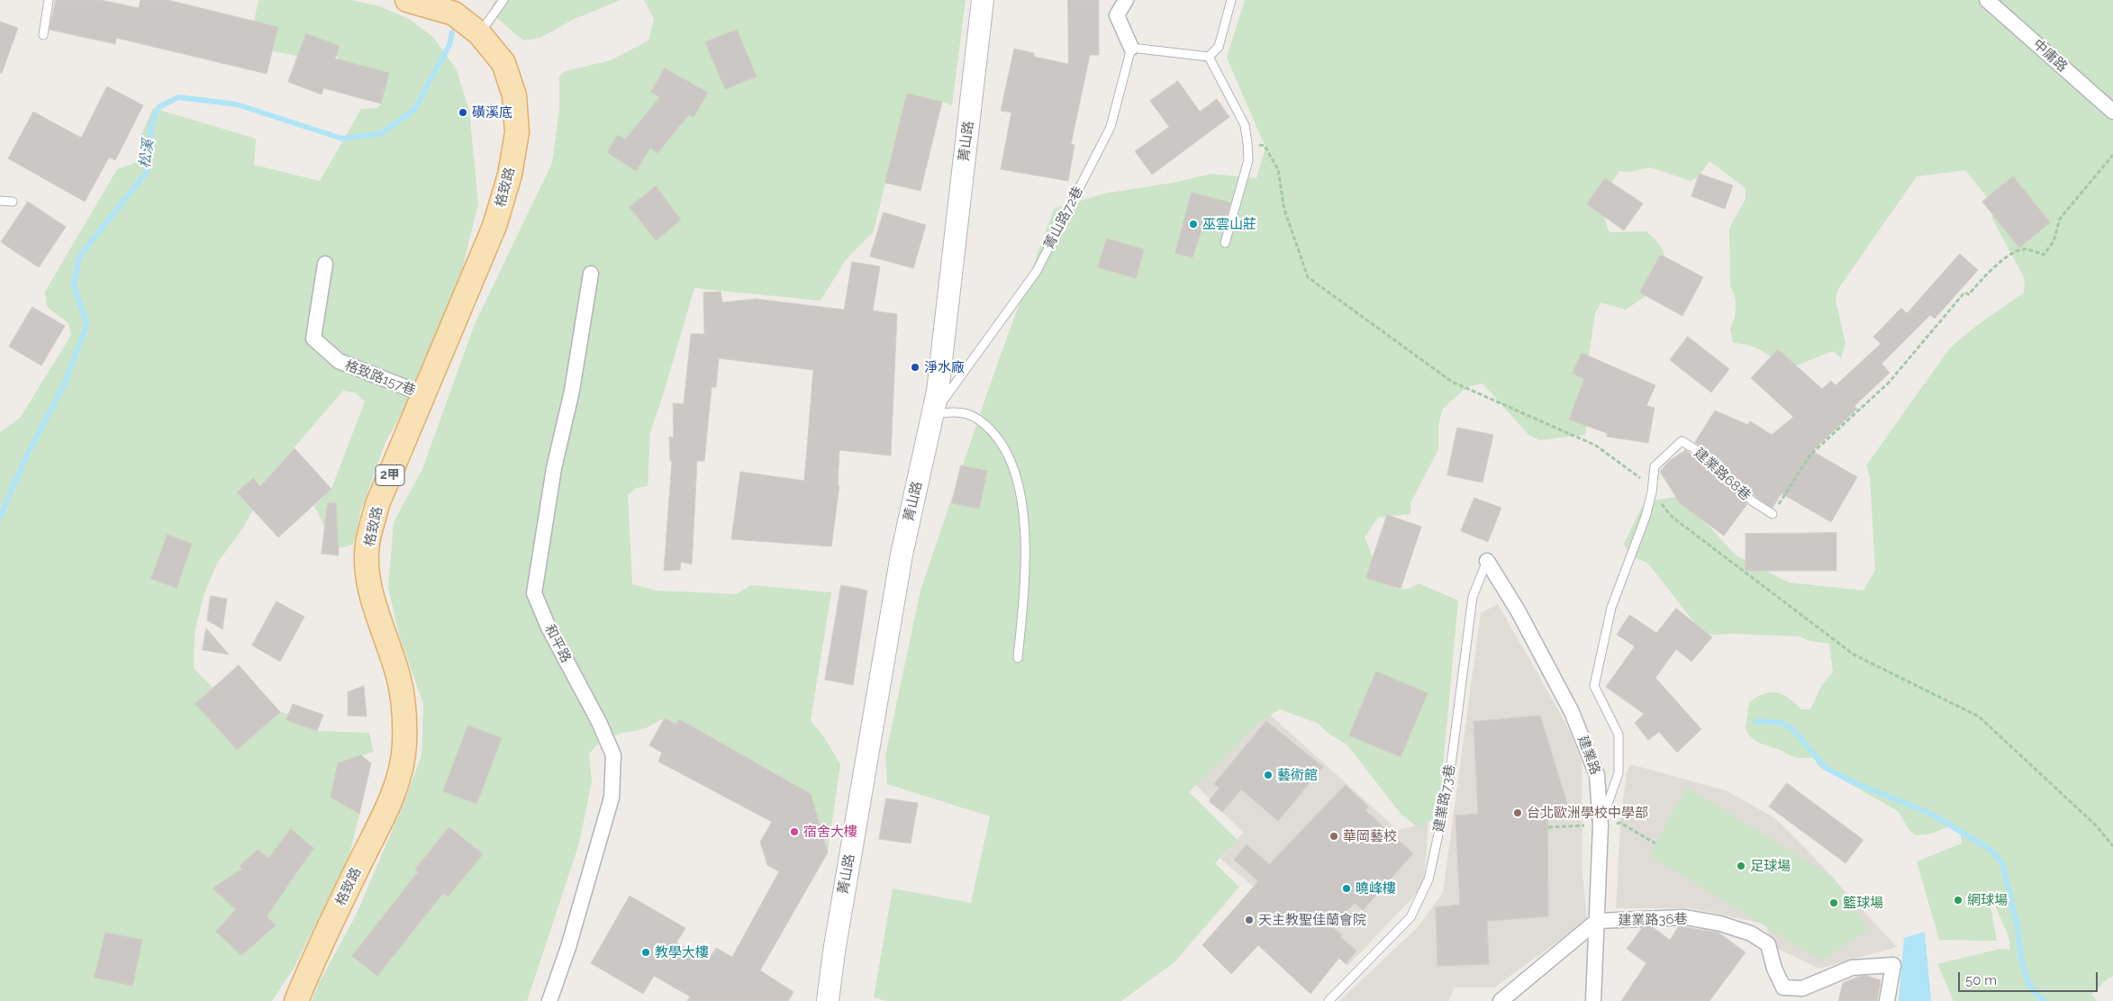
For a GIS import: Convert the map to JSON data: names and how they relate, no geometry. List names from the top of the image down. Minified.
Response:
{"streets":{"main road":["格致路","2甲"],"street":["中庸路","菁山路","格致路157巷","和平路","建業路","建業路36巷"],"lane":["菁山路72巷","建業路68巷","建業路73巷"]},"crossings":[["菁山路","菁山路72巷"],["格致路","格致路157巷"],["建業路68巷","建業路"],["建業路","建業路73巷"],["建業路","建業路36巷"]],"water":["松溪"],"places":["磺溪底","巫雲山莊","淨水廠","藝術館","台北歐洲學校中學部","宿舍大樓","華岡藝校","足球場","曉峰樓","網球場","籃球場","天主教聖佳蘭會院","教學大樓"],"scale_bar":"50 m"}
